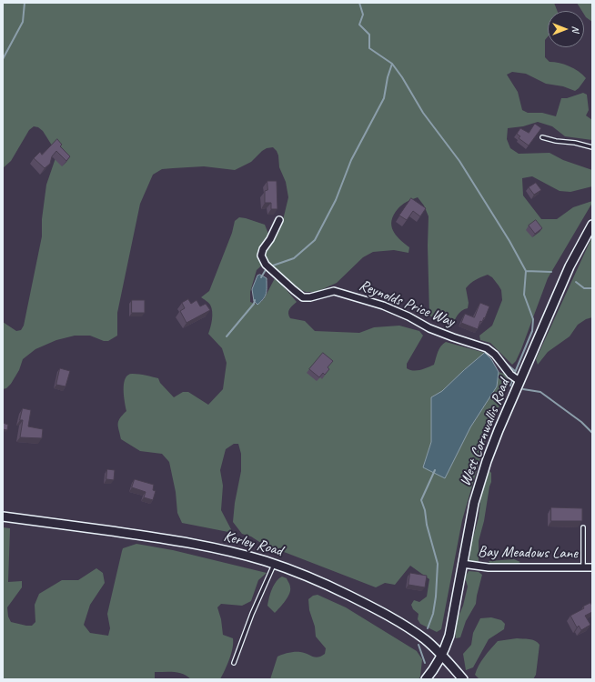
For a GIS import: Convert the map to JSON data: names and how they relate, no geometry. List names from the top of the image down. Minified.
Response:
{"streets":{"street":["Reynolds Price Way","West Cornwallis Road","Kerley Road","Bay Meadows Lane"]},"crossings":[["Reynolds Price Way","West Cornwallis Road"],["West Cornwallis Road","Kerley Road"],["West Cornwallis Road","Bay Meadows Lane"]],"north":"right"}
